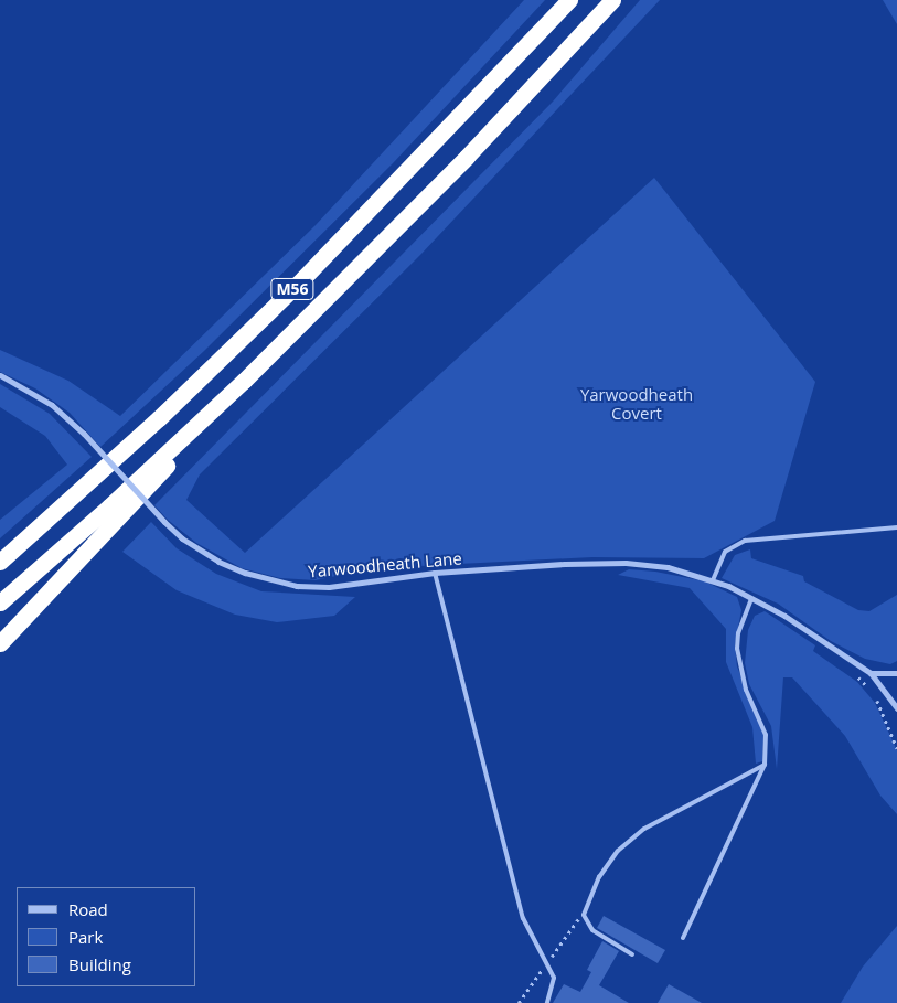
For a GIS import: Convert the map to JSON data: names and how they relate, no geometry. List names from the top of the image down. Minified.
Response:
{"streets":{"highway":["M56"],"street":["Yarwoodheath Lane"]},"parks":["Yarwoodheath Covert"],"legend":["Road","Park","Building"]}
